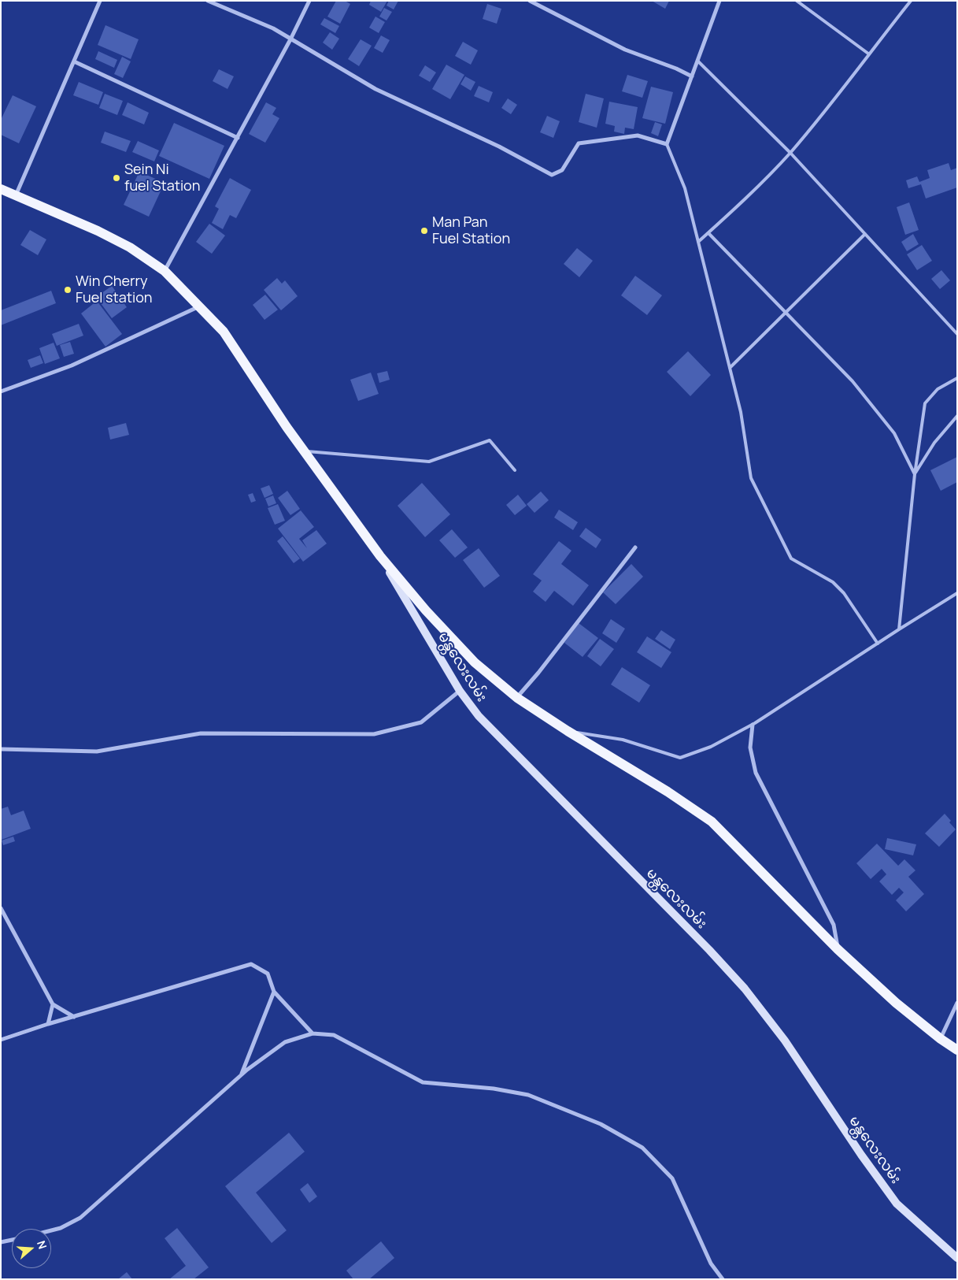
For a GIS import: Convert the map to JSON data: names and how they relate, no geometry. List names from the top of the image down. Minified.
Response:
{"streets":{"main road":["မန္တလေးလမ်း"]},"places":["Sein Ni fuel Station","Man Pan Fuel Station","Win Cherry Fuel station"],"north":"right"}
